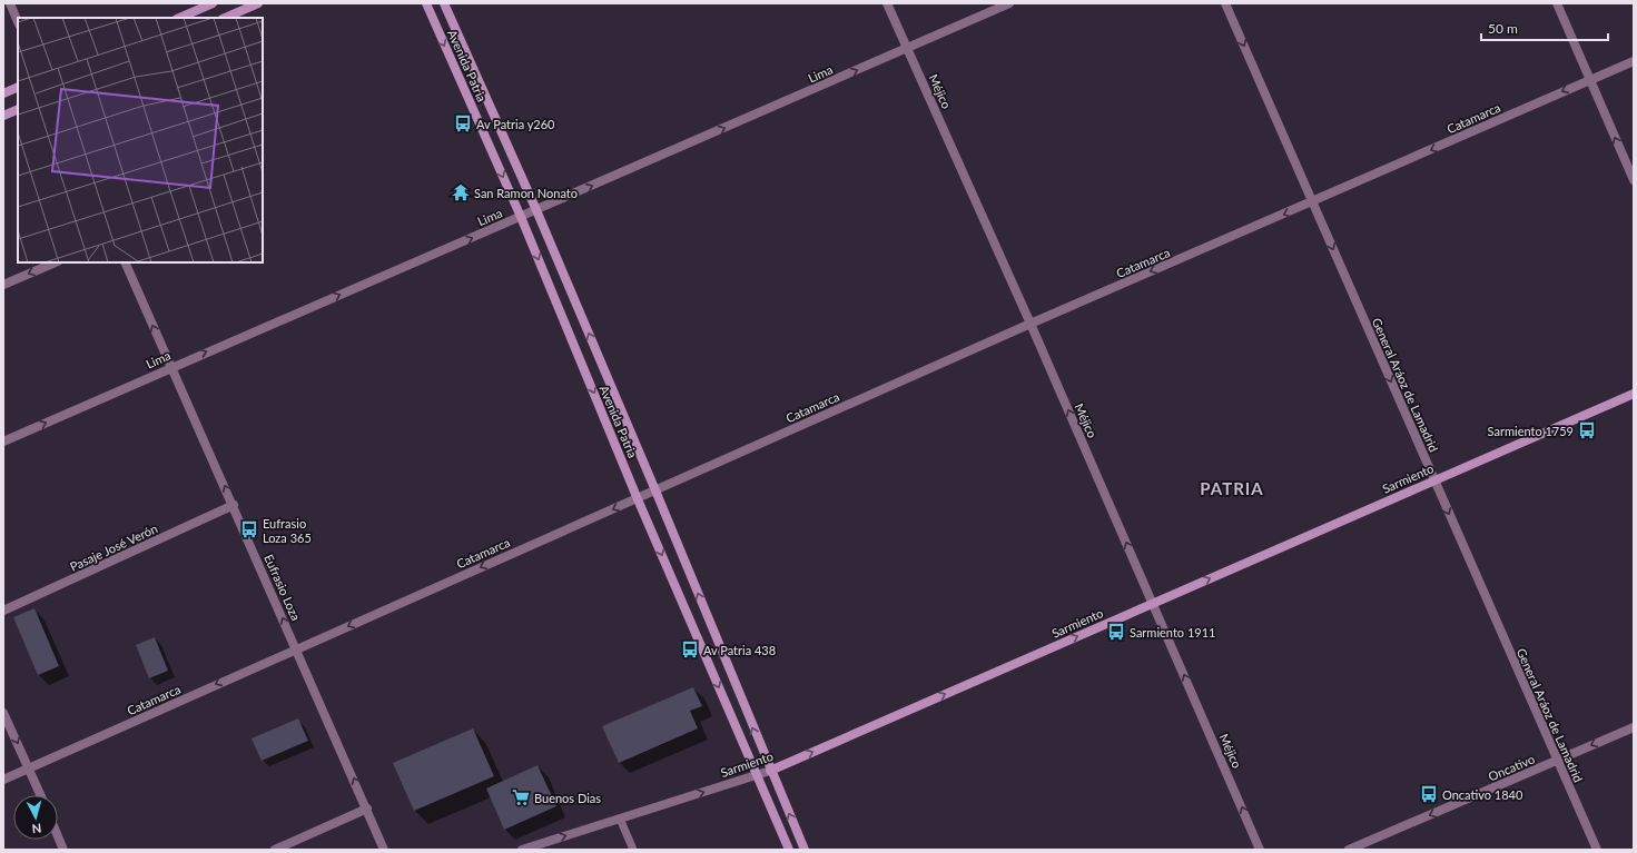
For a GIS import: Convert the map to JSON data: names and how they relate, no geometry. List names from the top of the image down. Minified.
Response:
{"streets":{"main road":["Avenida Patria","Sarmiento"],"street":["Lima","Méjico","Catamarca","General Aráoz de Lamadrid","Pasaje José Verón","Eufrasio Loza","Oncativo"]},"crossings":[["Avenida Patria","Lima"],["Avenida Patria","Catamarca"],["Avenida Patria","Sarmiento"],["Lima","Méjico"],["Lima","Eufrasio Loza"],["Méjico","Catamarca"],["Méjico","Sarmiento"],["Catamarca","General Aráoz de Lamadrid"],["Catamarca","Eufrasio Loza"],["General Aráoz de Lamadrid","Sarmiento"],["General Aráoz de Lamadrid","Oncativo"],["Pasaje José Verón","Eufrasio Loza"]],"one_way":["Lima","Méjico","Catamarca","General Aráoz de Lamadrid","Sarmiento","Eufrasio Loza","Oncativo"],"districts":["PATRIA"],"places":{"bus stop":["Av Patria y260","Sarmiento 1759","Eufrasio Loza 365","Sarmiento 1911","Av Patria 438","Oncativo 1840"],"temple":["San Ramon Nonato"],"supermarket":["Buenos Dias"]},"scale_bar":"50 m","north":"bottom"}
